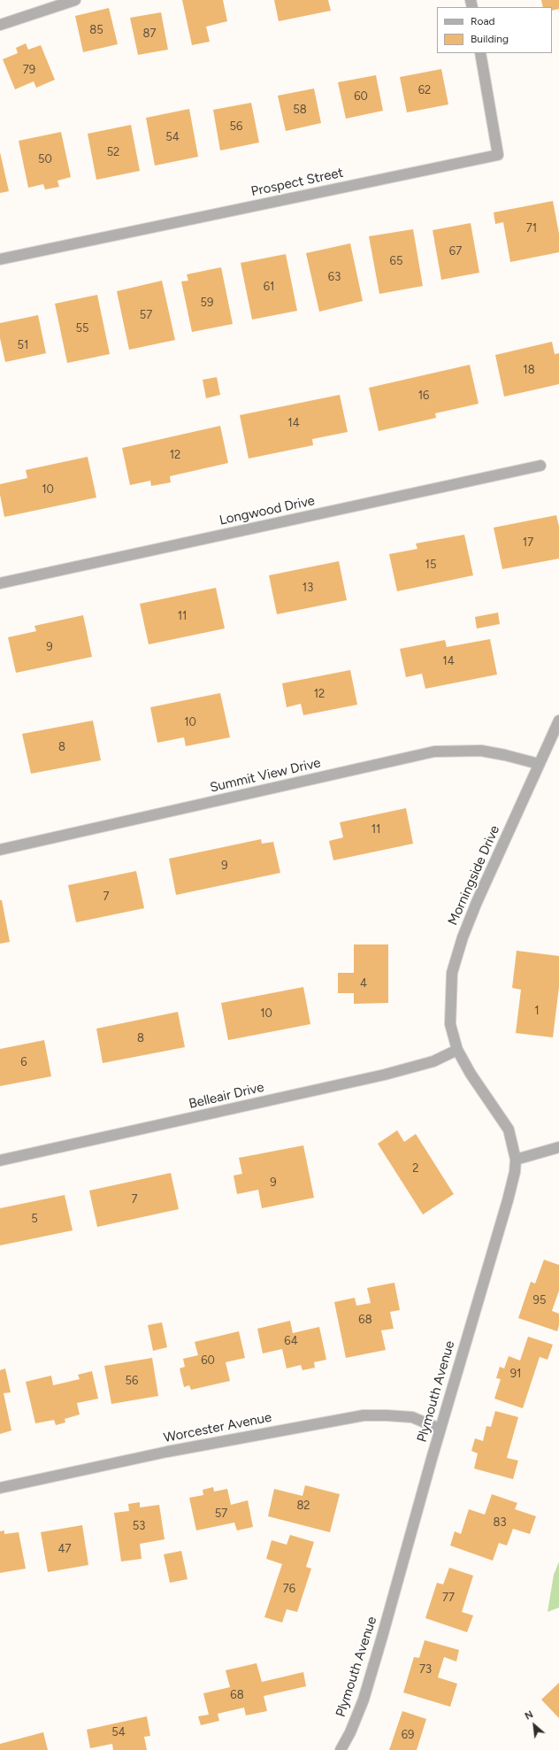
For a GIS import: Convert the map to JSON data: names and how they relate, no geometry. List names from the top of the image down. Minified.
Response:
{"streets":{"street":["Prospect Street","Longwood Drive","Summit View Drive","Morningside Drive","Belleair Drive","Plymouth Avenue","Worcester Avenue"]},"crossings":[["Summit View Drive","Morningside Drive"],["Morningside Drive","Belleair Drive"],["Morningside Drive","Plymouth Avenue"],["Belleair Drive","Plymouth Avenue"],["Plymouth Avenue","Worcester Avenue"]],"house_numbers":["85","87","79","62","60","58","56","54","52","50","71","67","65","63","61","59","57","55","51","18","16","14","12","10","17","15","13","11","9","14","12","10","8","11","9","7","4","1","10","8","6","2","9","7","5","95","68","64","60","91","56","82","57","83","53","47","76","77","73","68","54","69"],"legend":["Road","Building"],"north":"top left"}
